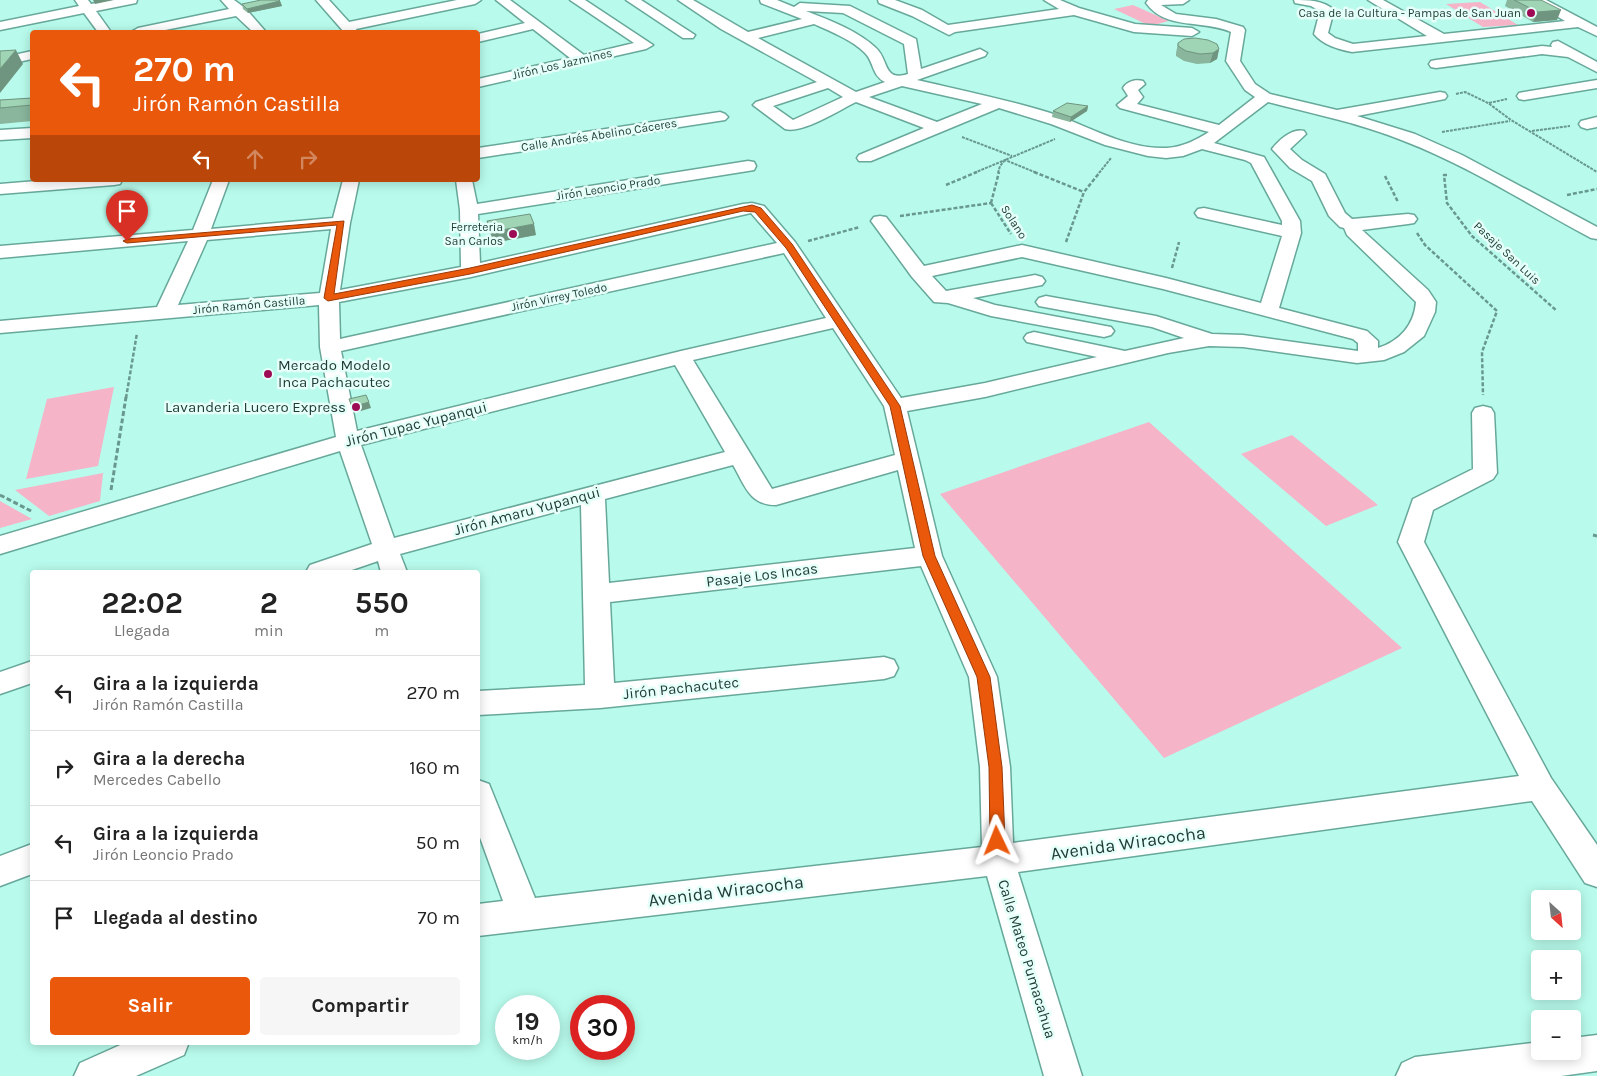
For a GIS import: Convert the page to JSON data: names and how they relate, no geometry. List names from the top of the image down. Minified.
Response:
{"streets":{"street":["Jirón Los Jazmines","Calle Andrés Abelino Cáceres","Jirón Leoncio Prado","Jirón Virrey Toledo","Jirón Ramón Castilla","Jirón Tupac Yupanqui","Jirón Amaru Yupanqui","Pasaje Los Incas","Jirón Pachacutec","Avenida Wiracocha","Calle Mateo Pumacahua"],"path":["Solano","Pasaje San Luis"]},"crossings":[["Jirón Virrey Toledo","Calle Mateo Pumacahua"],["Jirón Ramón Castilla","Calle Mateo Pumacahua"],["Jirón Tupac Yupanqui","Calle Mateo Pumacahua"],["Pasaje Los Incas","Calle Mateo Pumacahua"],["Avenida Wiracocha","Calle Mateo Pumacahua"]],"places":["Casa de la Cultura - Pampas de San Juan","Ferreteria San Carlos","Mercado Modelo Inca Pachacutec","Lavanderia Lucero Express"],"north":"bottom right","page":{"turn":["270 m","Jirón Ramón Castilla"],"eta":["22:02","Llegada","2","min","550","m"],"list":[{"name":"Gira a la izquierda","note":"Jirón Ramón Castilla","value":"270 m"},{"name":"Gira a la derecha","note":"Mercedes Cabello","value":"160 m"},{"name":"Gira a la izquierda","note":"Jirón Leoncio Prado","value":"50 m"},{"name":"Llegada al destino","value":"70 m"}],"map_buttons":["+","−"],"buttons":["Salir","Compartir"],"speed":"19 km/h","limit":"30"}}
